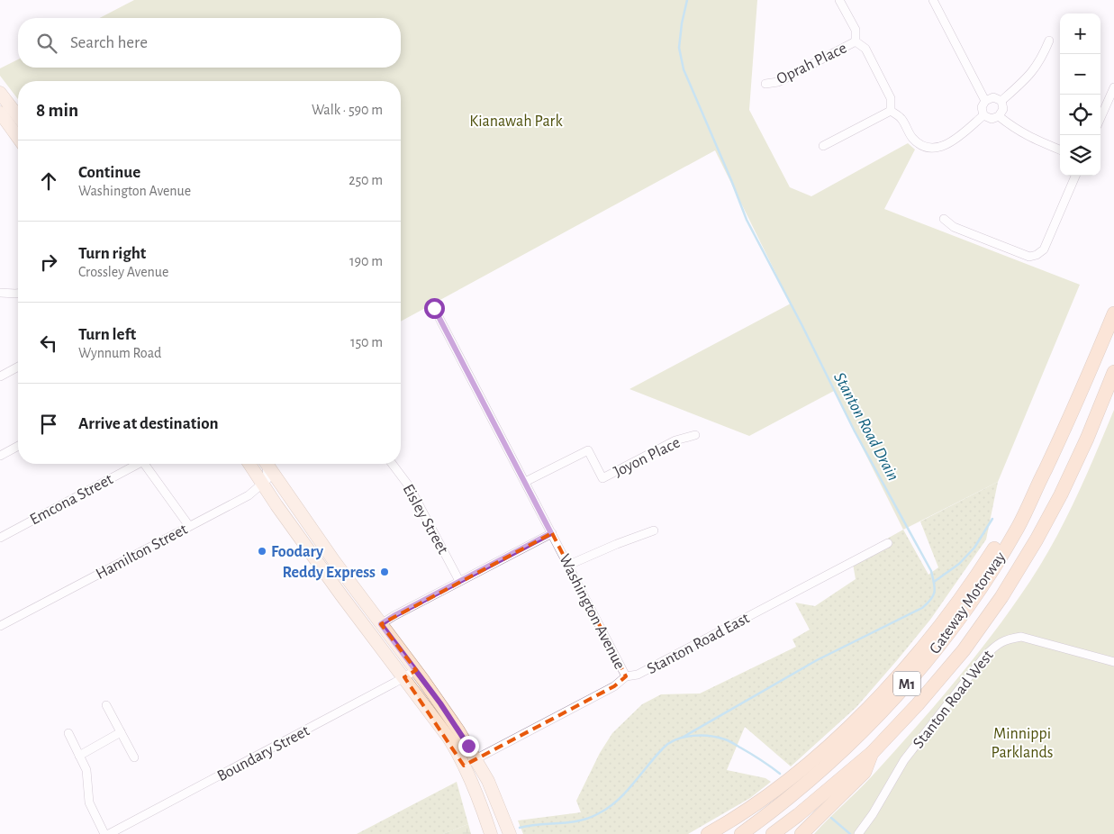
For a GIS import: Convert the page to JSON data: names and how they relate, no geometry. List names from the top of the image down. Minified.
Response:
{"streets":{"highway":["Gateway Motorway","M1"],"street":["Oprah Place","Joyon Place","Emcona Street","Eisley Street","Hamilton Street","Washington Avenue","Stanton Road East","Stanton Road West","Boundary Street"]},"crossings":[["Joyon Place","Washington Avenue"],["Washington Avenue","Stanton Road East"]],"water":["Stanton Road Drain"],"parks":["Kianawah Park","Minnippi Parklands"],"places":["Foodary","Reddy Express"],"page":{"map_buttons":["+","−"],"search":"Search here","heading":["8 min","Walk · 590 m"],"list":[["Continue","Washington Avenue","250 m"],["Turn right","Crossley Avenue","190 m"],["Turn left","Wynnum Road","150 m"],"Arrive at destination"]}}
